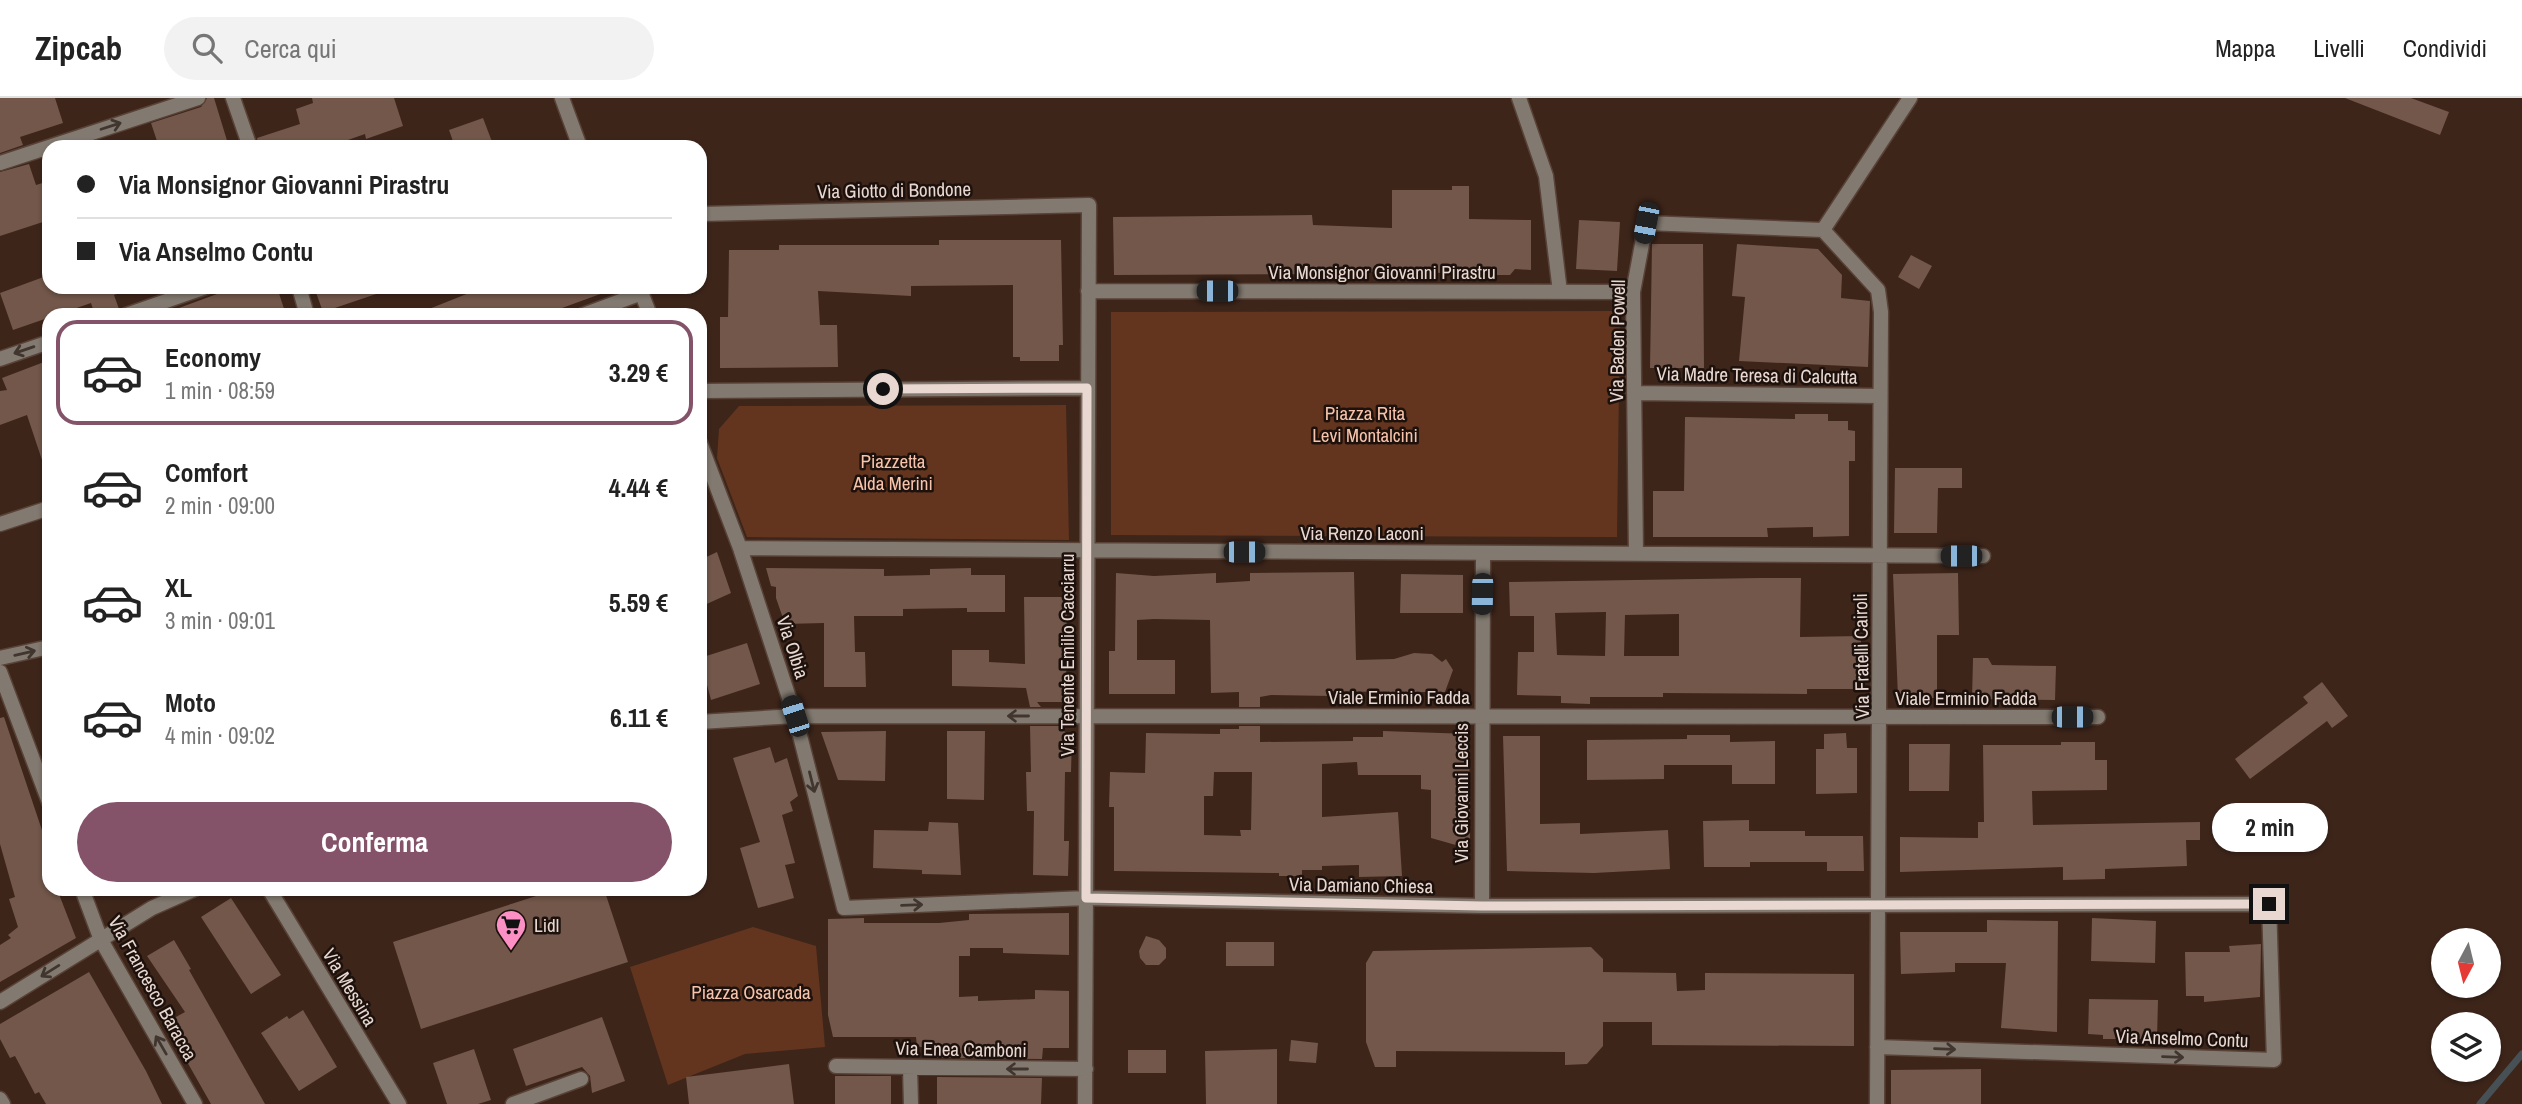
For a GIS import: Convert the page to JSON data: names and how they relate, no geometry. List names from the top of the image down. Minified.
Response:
{"streets":{"street":["Via Giotto di Bondone","Via Monsignor Giovanni Pirastru","Via Baden Powell","Via Madre Teresa di Calcutta","Via Renzo Laconi","Via Olbia","Via Tenente Emilio Cacciarru","Via Fratelli Cairoli","Viale Erminio Fadda","Via Giovanni Leccis","Via Damiano Chiesa","Via Messina","Via Francesco Baracca","Via Anselmo Contu","Via Enea Camboni"]},"crossings":[["Via Giotto di Bondone","Via Tenente Emilio Cacciarru"],["Via Monsignor Giovanni Pirastru","Via Baden Powell"],["Via Monsignor Giovanni Pirastru","Via Tenente Emilio Cacciarru"],["Via Baden Powell","Via Madre Teresa di Calcutta"],["Via Baden Powell","Via Renzo Laconi"],["Via Baden Powell","Via Fratelli Cairoli"],["Via Madre Teresa di Calcutta","Via Fratelli Cairoli"],["Via Renzo Laconi","Via Olbia"],["Via Renzo Laconi","Via Tenente Emilio Cacciarru"],["Via Renzo Laconi","Via Fratelli Cairoli"],["Via Renzo Laconi","Via Giovanni Leccis"],["Via Olbia","Viale Erminio Fadda"],["Via Olbia","Via Damiano Chiesa"],["Via Tenente Emilio Cacciarru","Viale Erminio Fadda"],["Via Tenente Emilio Cacciarru","Via Damiano Chiesa"],["Via Tenente Emilio Cacciarru","Via Enea Camboni"],["Via Fratelli Cairoli","Viale Erminio Fadda"],["Via Fratelli Cairoli","Via Damiano Chiesa"],["Via Fratelli Cairoli","Via Anselmo Contu"],["Viale Erminio Fadda","Via Giovanni Leccis"],["Via Giovanni Leccis","Via Damiano Chiesa"],["Via Damiano Chiesa","Via Anselmo Contu"]],"one_way":["Via Olbia","Via Francesco Baracca","Via Enea Camboni"],"parks":["Piazza Rita Levi Montalcini","Piazzetta Alda Merini","Piazza Osarcada"],"places":{"supermarket":["Lidl"]},"north":"bottom","page":{"header":"Zipcab","search":"Cerca qui","nav":["Mappa","Livelli","Condividi"],"banner":["Via Monsignor Giovanni Pirastru","Via Anselmo Contu"],"list":[{"name":"Economy","note":"1 min · 08:59","value":"3.29 €"},{"name":"Comfort","note":"2 min · 09:00","value":"4.44 €"},{"name":"XL","note":"3 min · 09:01","value":"5.59 €"},{"name":"Moto","note":"4 min · 09:02","value":"6.11 €"}],"buttons":"Conferma","bubble":"2 min"}}
